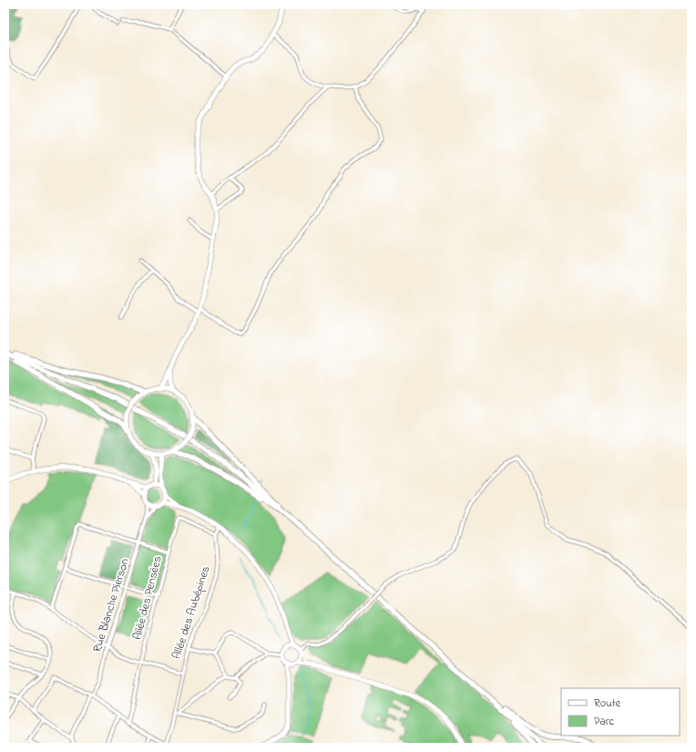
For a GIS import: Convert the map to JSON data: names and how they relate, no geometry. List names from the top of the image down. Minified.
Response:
{"streets":{"street":["Allée des Pensées","Rue Blanche Pierson","Allée des Aubépines"]},"crossings":[["Allée des Pensées","Allée des Aubépines"]],"legend":["Route","Parc"]}
